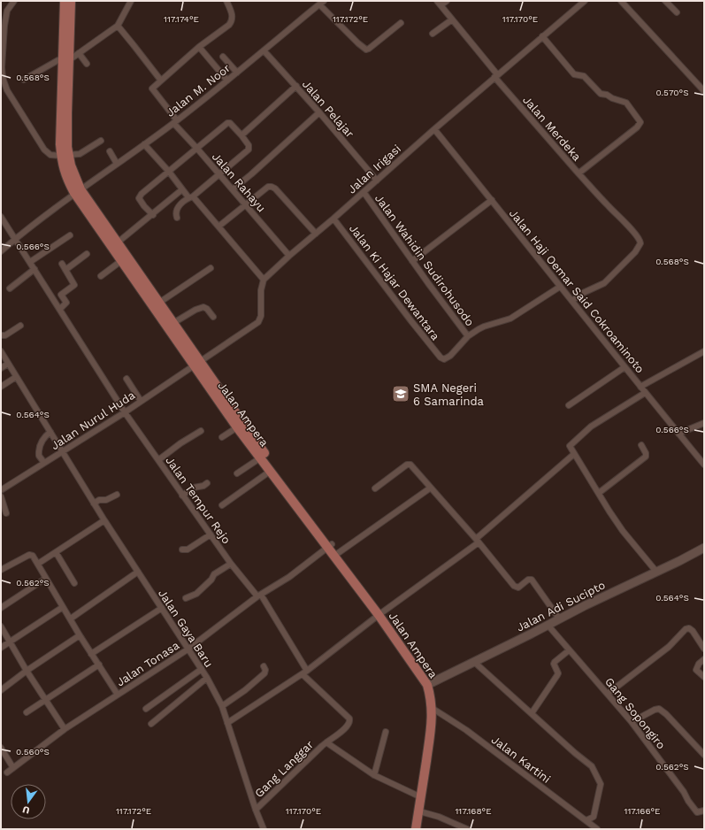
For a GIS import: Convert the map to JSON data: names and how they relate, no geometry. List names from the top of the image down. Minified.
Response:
{"streets":{"main road":["Jalan Ampera"],"street":["Jalan M. Noor","Jalan Pelajar","Jalan Merdeka","Jalan Irigasi","Jalan Rahayu","Jalan Wahidin Sudirohusodo","Jalan Ki Hajar Dewantara","Jalan Haji Oemar Said Cokroaminoto","Jalan Nurul Huda","Jalan Tempur Rejo","Jalan Adi Sucipto","Jalan Gaya Baru","Jalan Tonasa","Gang Sopongiro","Jalan Kartini","Gang Langgar"]},"crossings":[["Jalan M. Noor","Jalan Pelajar"],["Jalan M. Noor","Jalan Rahayu"],["Jalan M. Noor","Jalan Ampera"],["Jalan M. Noor","Jalan Tempur Rejo"],["Jalan Pelajar","Jalan Irigasi"],["Jalan Merdeka","Jalan Irigasi"],["Jalan Irigasi","Jalan Rahayu"],["Jalan Irigasi","Jalan Wahidin Sudirohusodo"],["Jalan Irigasi","Jalan Ki Hajar Dewantara"],["Jalan Irigasi","Jalan Haji Oemar Said Cokroaminoto"],["Jalan Wahidin Sudirohusodo","Jalan Ki Hajar Dewantara"],["Jalan Ampera","Jalan Nurul Huda"],["Jalan Ampera","Jalan Adi Sucipto"],["Jalan Ampera","Jalan Tonasa"],["Jalan Ampera","Jalan Kartini"],["Jalan Nurul Huda","Jalan Tempur Rejo"],["Jalan Nurul Huda","Jalan Gaya Baru"],["Jalan Tempur Rejo","Jalan Tonasa"],["Jalan Tempur Rejo","Gang Langgar"],["Jalan Adi Sucipto","Gang Sopongiro"],["Jalan Gaya Baru","Jalan Tonasa"],["Jalan Gaya Baru","Gang Langgar"]],"places":{"school or university":["SMA Negeri 6 Samarinda"]},"north":"bottom","coordinates":["117.174°E","117.172°E","117.170°E","0.568°S","0.570°S","0.566°S","0.564°S","0.562°S","0.560°S","117.168°E","117.166°E"]}
